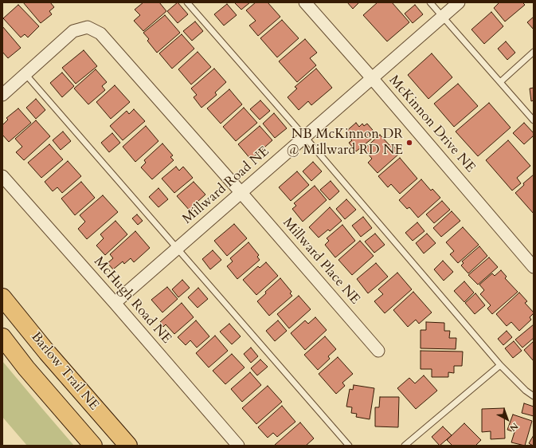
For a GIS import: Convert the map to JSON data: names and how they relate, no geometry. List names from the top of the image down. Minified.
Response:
{"streets":{"main road":["Barlow Trail NE"],"street":["McKinnon Drive NE","Millward Road NE","Millward Place NE","McHugh Road NE"]},"crossings":[["McKinnon Drive NE","Millward Road NE"],["Millward Road NE","Millward Place NE"],["Millward Road NE","McHugh Road NE"]],"places":["NB McKinnon DR @ Millward RD NE"],"north":"bottom right"}
